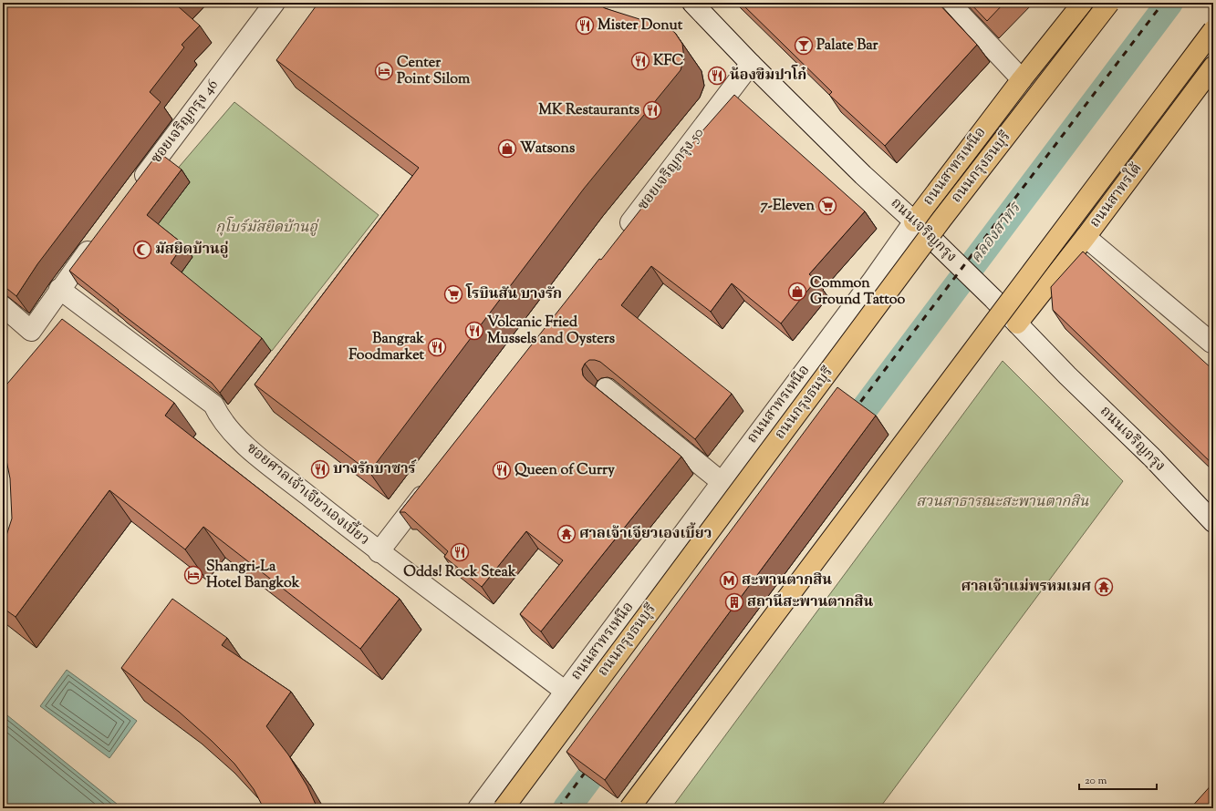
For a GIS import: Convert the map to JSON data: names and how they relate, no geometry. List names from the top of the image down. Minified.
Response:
{"streets":{"main road":["ถนนสาทรเหนือ","ถนนกรุงธนบุรี","ถนนสาทรใต้"],"street":["ซอยเจริญกรุง 46","ซอยเจริญกรุง 50","ถนนเจริญกรุง","ซอยศาลเจ้าเจียวเองเบี้ยว"]},"crossings":[["ถนนสาทรเหนือ","ถนนเจริญกรุง"],["ถนนสาทรเหนือ","ซอยศาลเจ้าเจียวเองเบี้ยว"],["ซอยเจริญกรุง 50","ถนนเจริญกรุง"],["ถนนสาทรใต้","ถนนเจริญกรุง"]],"water":["คลองสาทร"],"parks":["กุโบร์มัสยิดบ้านอู่","สวนสาธารณะสะพานตากสิน"],"places":{"restaurant":["Mister Donut","KFC","น้องขิมปาโก๋","MK Restaurants","Volcanic Fried Mussels and Oysters","Bangrak Foodmarket","บางรักบาซาร์","Queen of Curry","Odds! Rock Steak"],"bar":["Palate Bar"],"hotel":["Center Point Silom","Shangri-La Hotel Bangkok"],"shop":["Watsons","Common Ground Tattoo"],"supermarket":["7-Eleven","โรบินสัน บางรัก"],"mosque":["มัสยิดบ้านอู่"],"temple":["ศาลเจ้าเจียวเองเบี้ยว","ศาลเจ้าแม่พรหมเมศ"],"metro station":["สะพานตากสิน"],"building":["สถานีสะพานตากสิน"]},"scale_bar":"20 m"}
